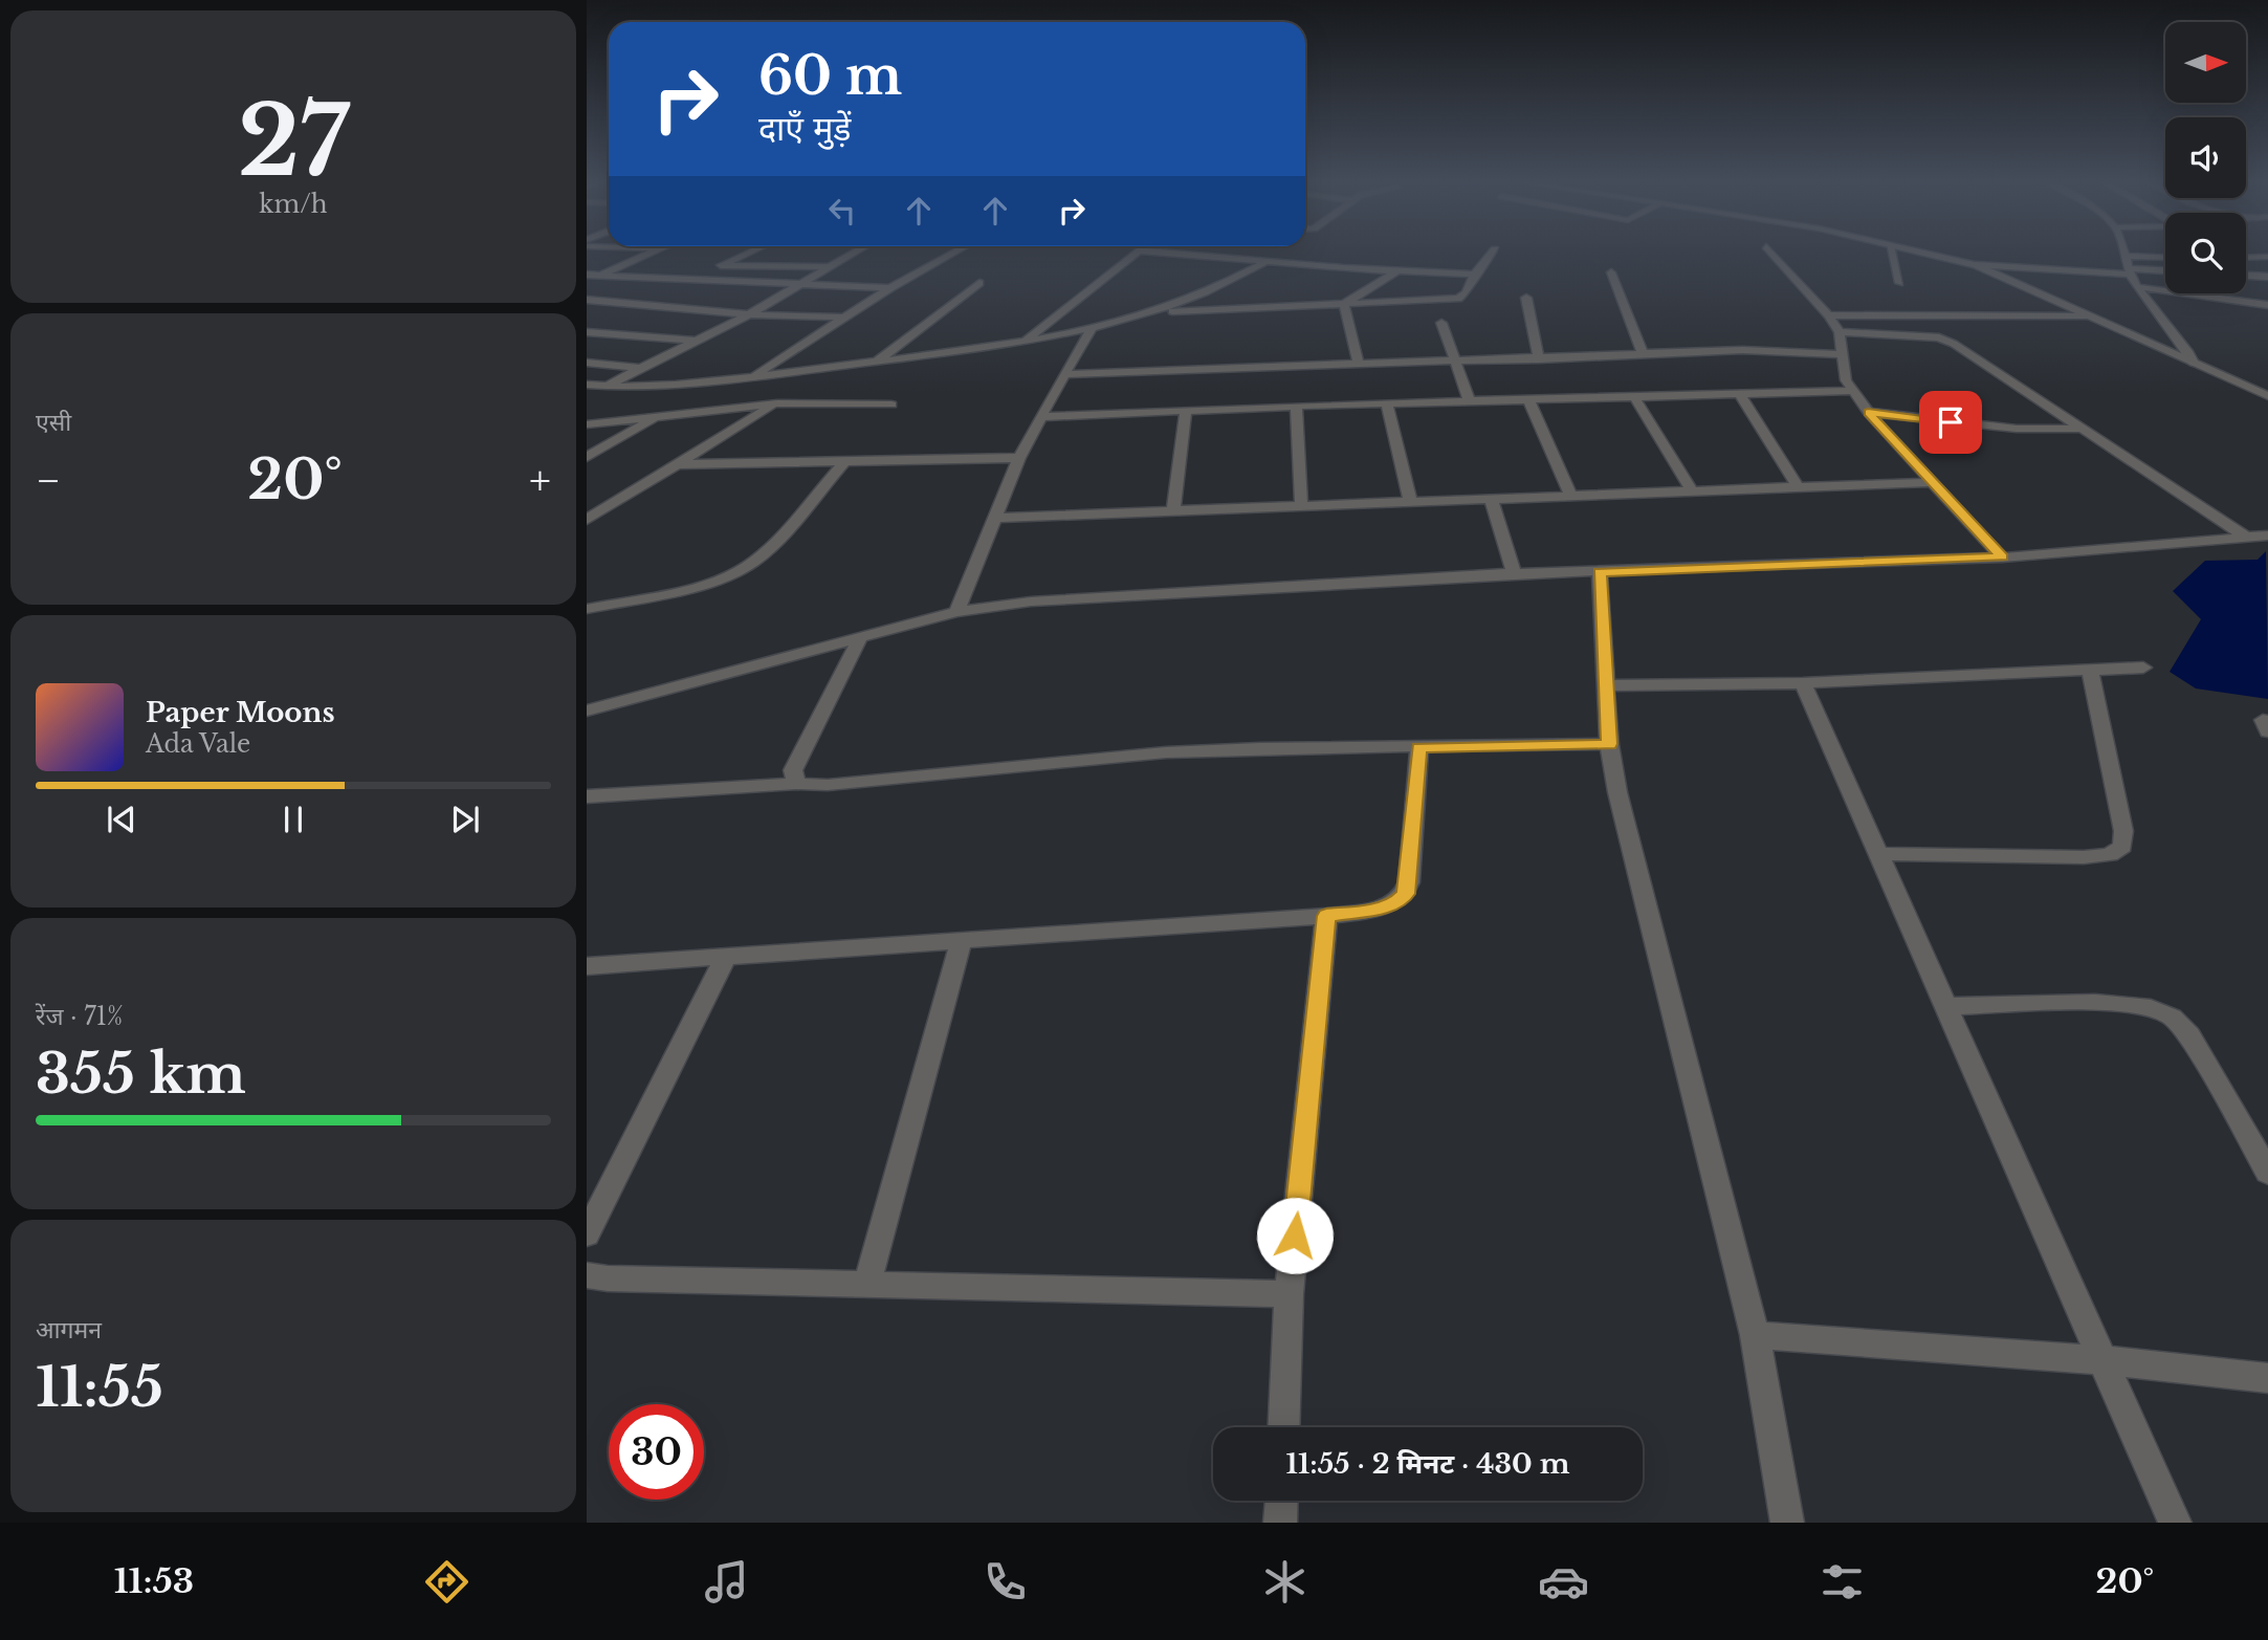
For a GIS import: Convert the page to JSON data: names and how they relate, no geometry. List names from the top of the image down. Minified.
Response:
{"north":"right","page":{"tile":[["27","km/h"],"एसी",["रेंज · 71%","355 km"],["आगमन","11:55"]],"turn":["60 m","दाएँ मुड़ें"],"heat":["−","20°","+"],"song":["Paper Moons","Ada Vale"],"limit":"30","trip":"11:55 · 2 मिनट · 430 m","tabs":["11:53","20°"]}}
